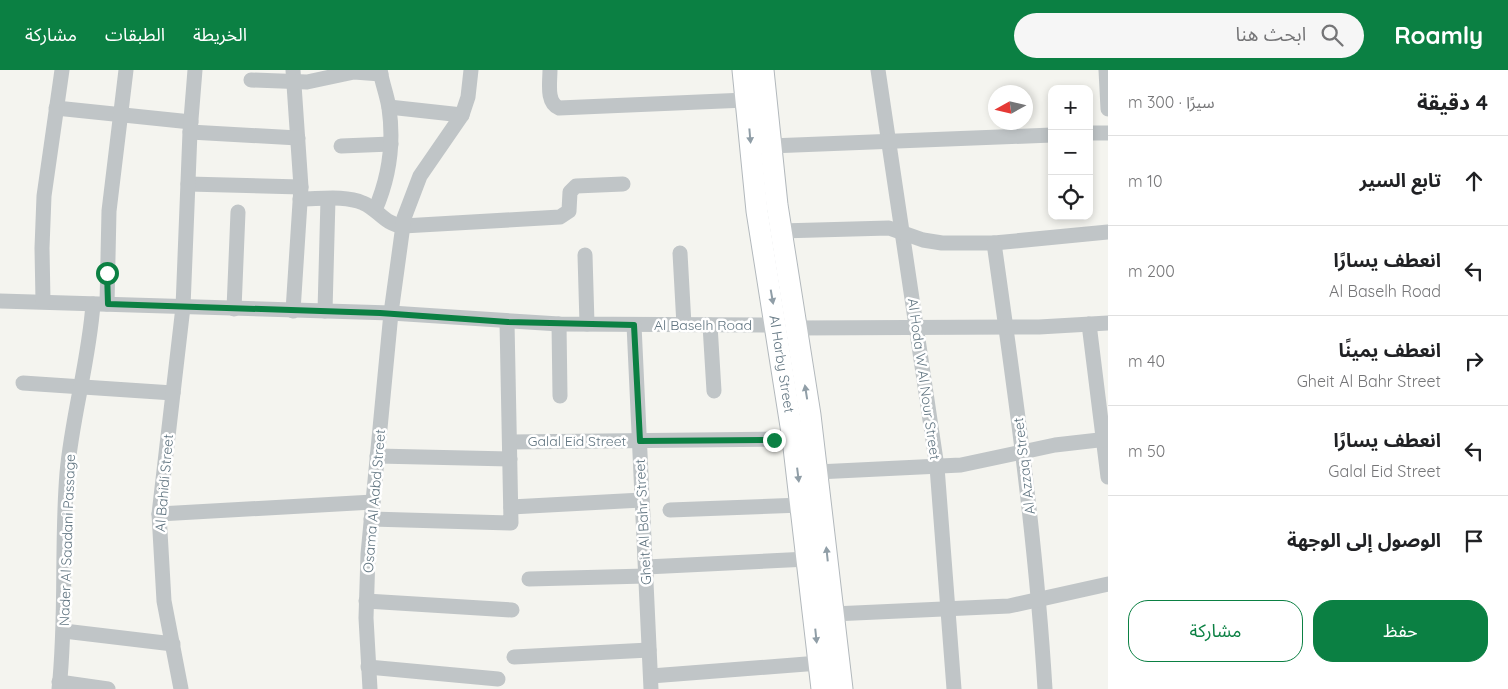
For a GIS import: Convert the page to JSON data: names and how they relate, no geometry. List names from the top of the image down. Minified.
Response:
{"streets":{"street":["Al Baselh Road","Al Harby Street","Al Hoda W Al Nour Street","Galal Eid Street","Al Azzaq Street","Al Bahidi Street","Osama Al Aabd Street","Gheit Al Bahr Street","Nader Al Saadani Passage"]},"crossings":[["Al Baselh Road","Al Harby Street"],["Al Baselh Road","Al Hoda W Al Nour Street"],["Al Baselh Road","Al Azzaq Street"],["Al Baselh Road","Al Bahidi Street"],["Al Baselh Road","Osama Al Aabd Street"],["Al Baselh Road","Gheit Al Bahr Street"],["Al Baselh Road","Nader Al Saadani Passage"],["Al Harby Street","Galal Eid Street"],["Galal Eid Street","Osama Al Aabd Street"],["Galal Eid Street","Gheit Al Bahr Street"]],"north":"left","page":{"header":"Roamly","search":"ابحث هنا","nav":["الخريطة","الطبقات","مشاركة"],"heading":["4 دقيقة","سيرًا · 300 m"],"map_buttons":["+","−"],"list":[["تابع السير","10 m"],["انعطف يسارًا","Al Baselh Road","200 m"],["انعطف يمينًا","Gheit Al Bahr Street","40 m"],["انعطف يسارًا","Galal Eid Street","50 m"],"الوصول إلى الوجهة"],"buttons":["حفظ","مشاركة"]}}
